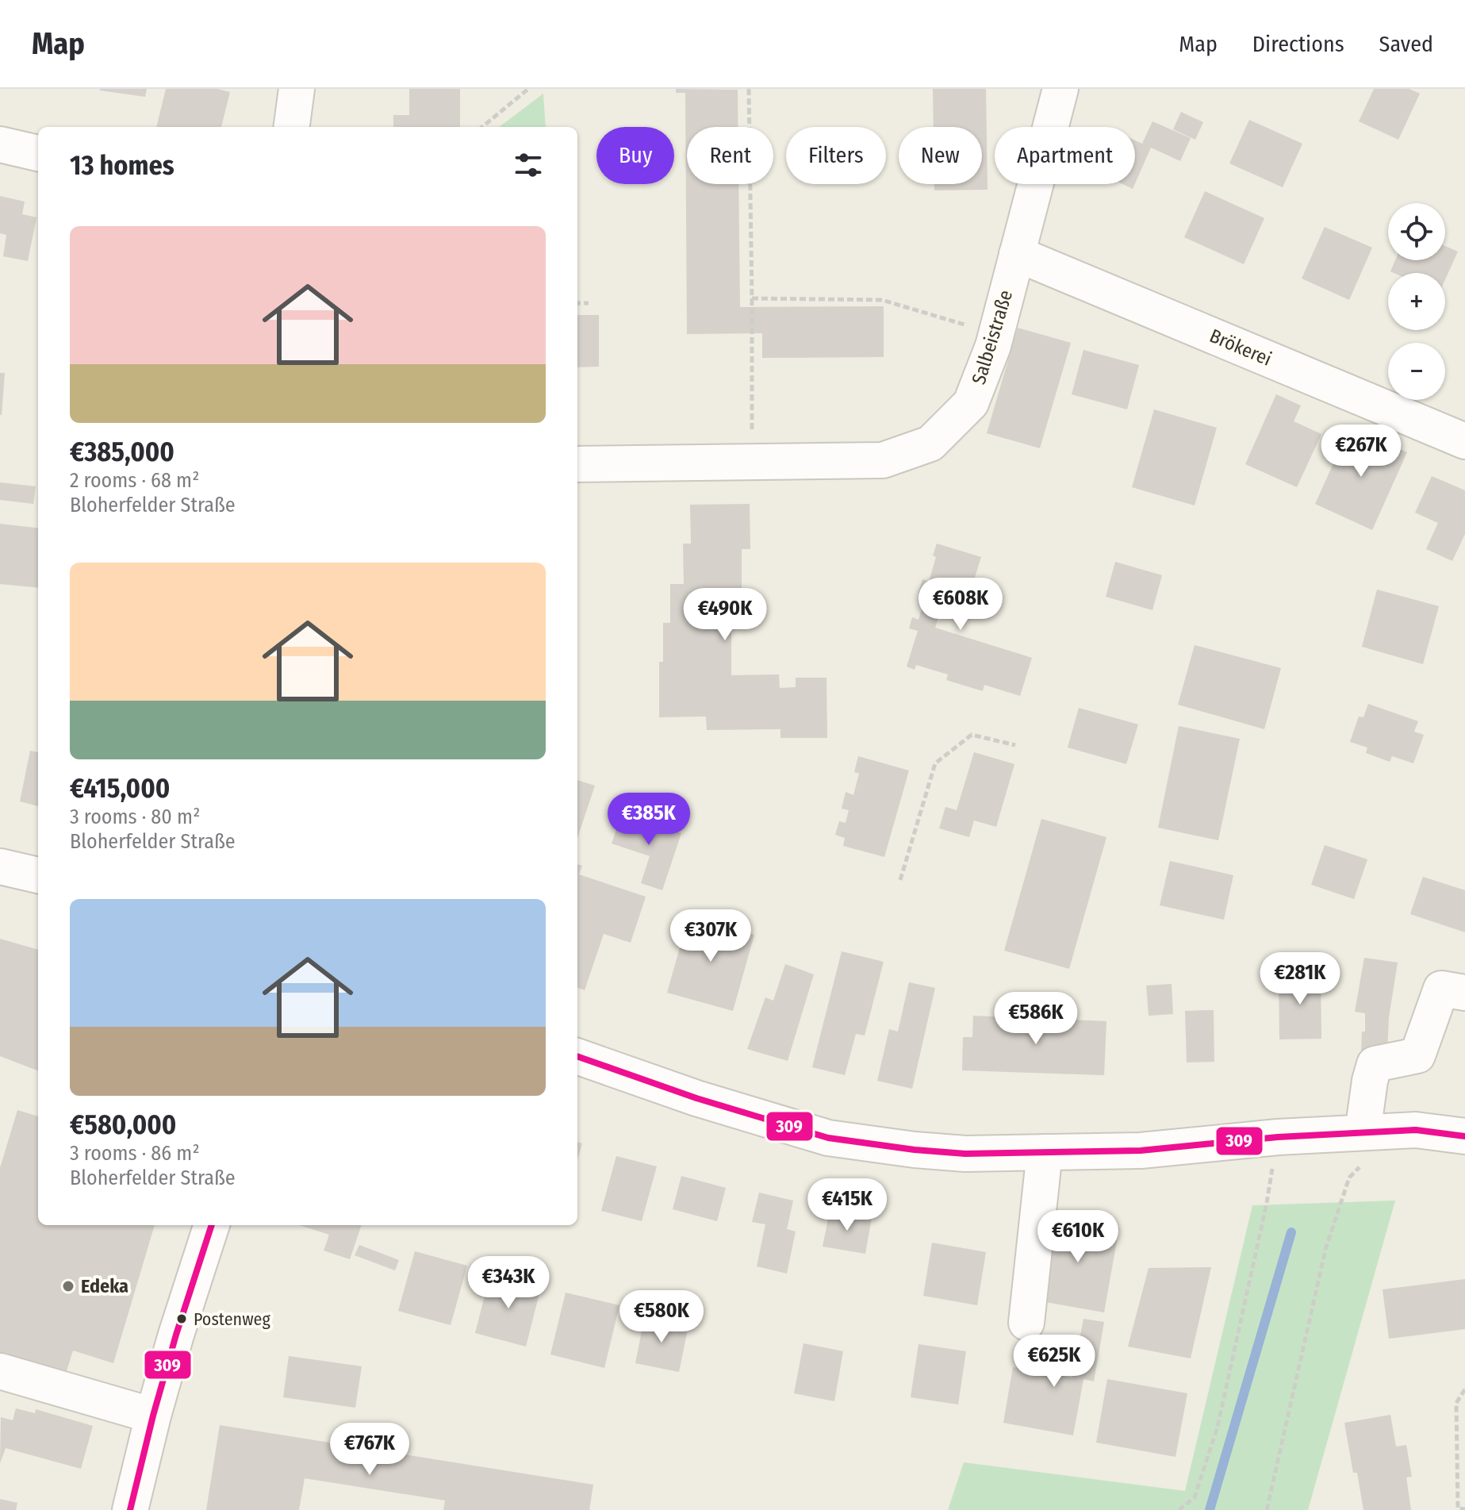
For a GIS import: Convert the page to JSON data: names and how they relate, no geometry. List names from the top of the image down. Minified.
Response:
{"streets":{"street":["Salbeistraße","Brökerei"]},"crossings":[["Salbeistraße","Brökerei"]],"places":["Edeka","Postenweg"],"lines":["transit line 309"],"page":{"header":"Map","nav":["Map","Directions","Saved"],"chip":["Buy","Rent","Filters","New","Apartment"],"heading":"13 homes","map_buttons":["+","−"],"list":[{"name":"€385,000","note":"2 rooms · 68 m² · Bloherfelder Straße"},{"name":"€415,000","note":"3 rooms · 80 m² · Bloherfelder Straße"},{"name":"€580,000","note":"3 rooms · 86 m² · Bloherfelder Straße"}],"price":["€267K","€608K","€490K","€385K","€307K","€281K","€586K","€415K","€610K","€343K","€580K","€625K","€767K"]}}
